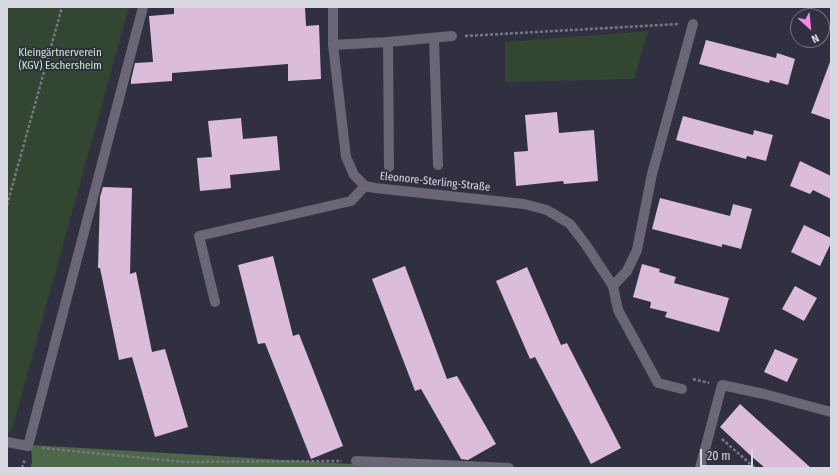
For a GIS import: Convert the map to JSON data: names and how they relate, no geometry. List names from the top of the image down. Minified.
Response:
{"streets":{"street":["Eleonore-Sterling-Straße"]},"parks":["Kleingärtnerverein (KGV) Eschersheim"],"scale_bar":"20 m","north":"bottom right"}
